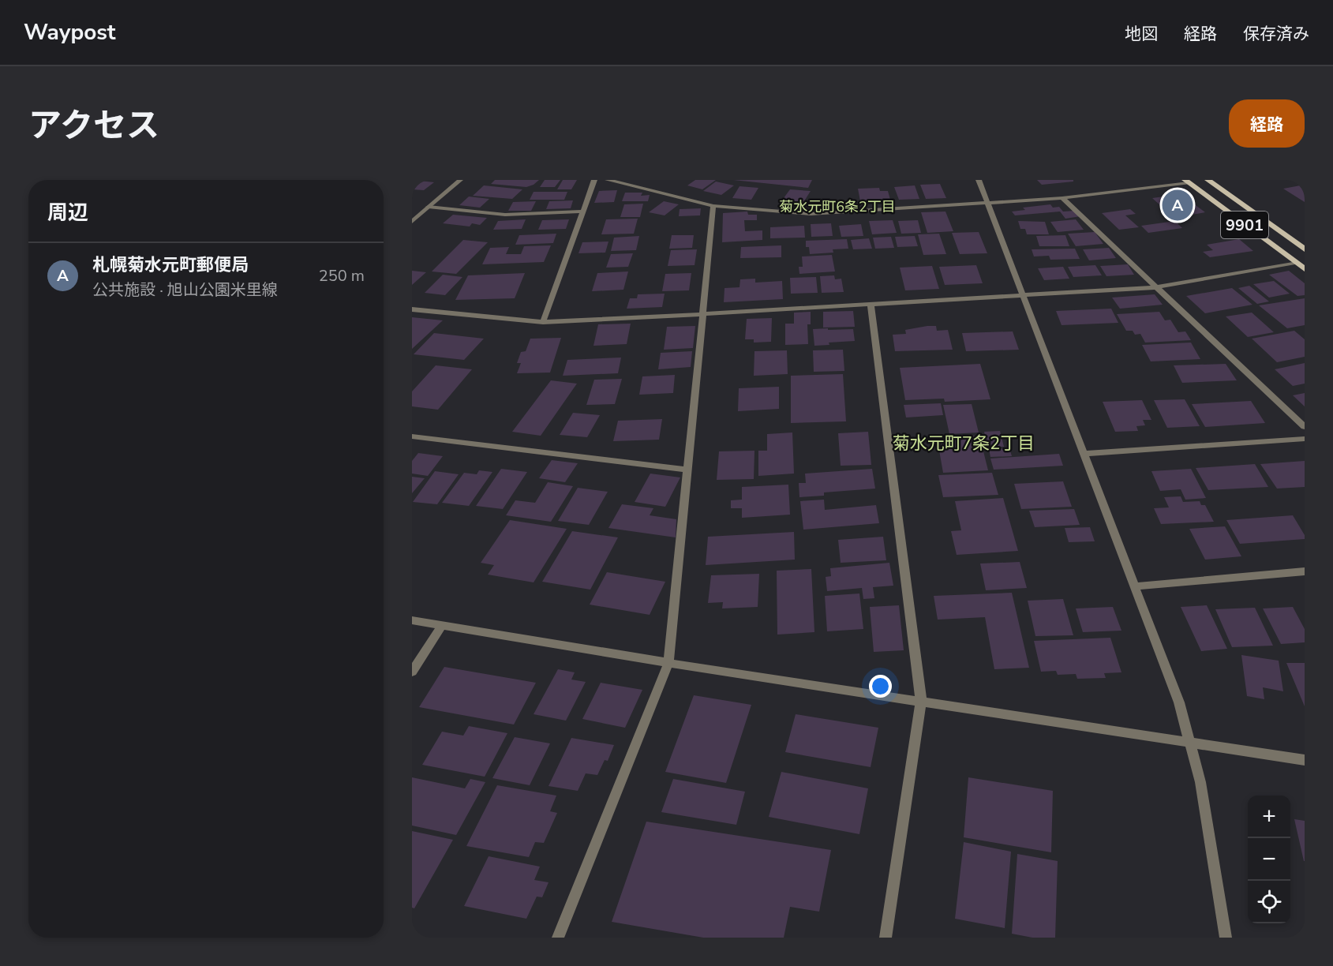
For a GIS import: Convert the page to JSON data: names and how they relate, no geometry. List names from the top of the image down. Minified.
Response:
{"streets":{"main road":["9901"]},"districts":["菊水元町6条2丁目","菊水元町7条2丁目"],"page":{"header":"Waypost","nav":["地図","経路","保存済み"],"title":"アクセス","buttons":"経路","heading":"周辺","pins":"A","list":[{"mark":"A","name":"札幌菊水元町郵便局","note":"公共施設 · 旭山公園米里線","value":"250 m"}],"map_buttons":["+","−"]}}
